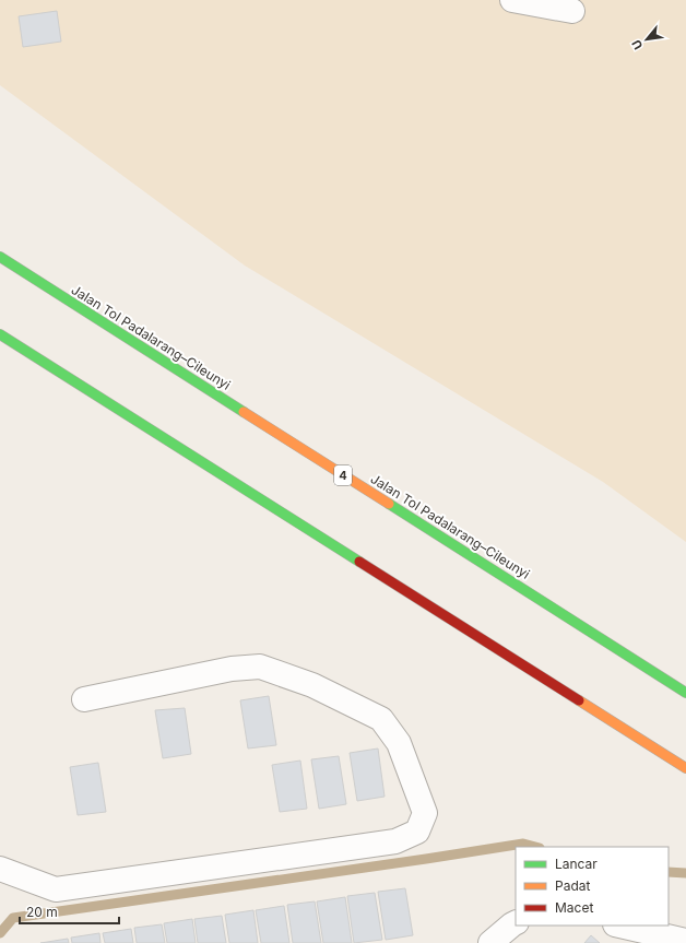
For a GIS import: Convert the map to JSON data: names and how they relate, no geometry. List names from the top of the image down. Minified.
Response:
{"streets":{"highway":["Jalan Tol Padalarang–Cileunyi","4"]},"legend":["Lancar","Padat","Macet"],"scale_bar":"20 m","north":"bottom left"}
